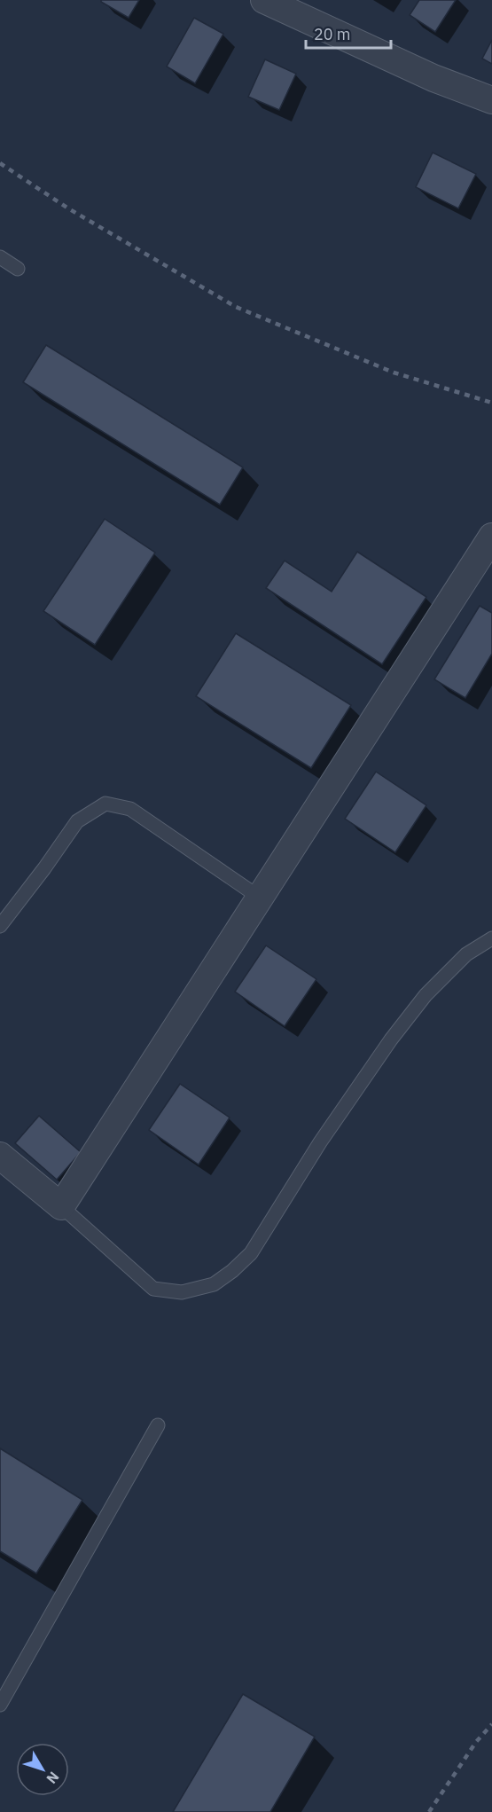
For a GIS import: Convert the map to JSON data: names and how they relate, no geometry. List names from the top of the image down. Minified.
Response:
{"scale_bar":"20 m","north":"bottom right"}
